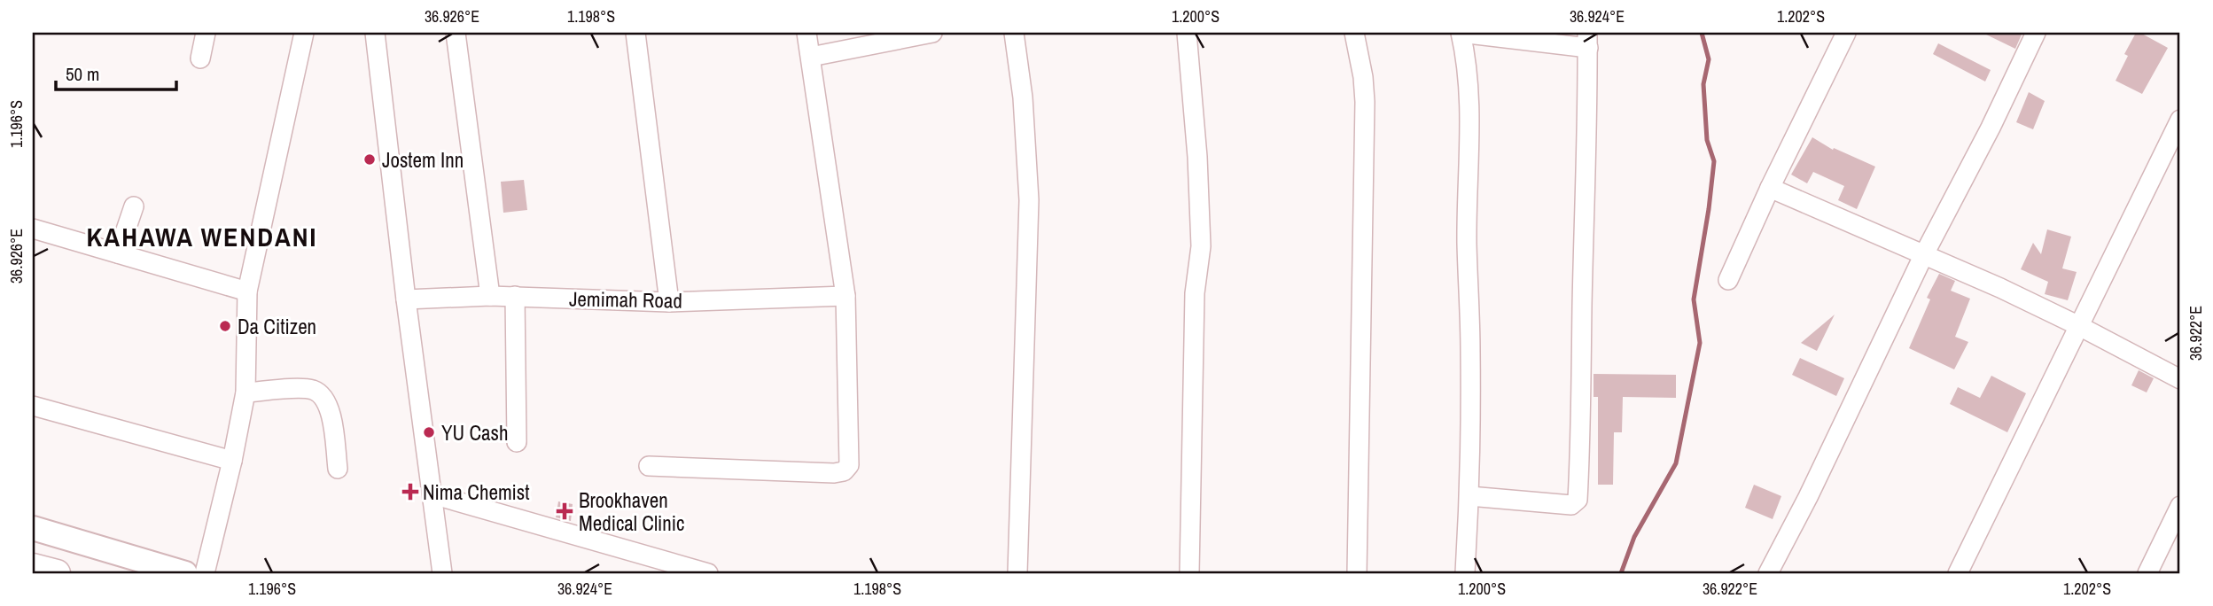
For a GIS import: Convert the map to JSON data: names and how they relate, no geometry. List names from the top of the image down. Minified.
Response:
{"streets":{"street":["Jemimah Road"]},"districts":["KAHAWA WENDANI"],"places":{"other":["Jostem Inn","Da Citizen","YU Cash"],"health":["Nima Chemist","Brookhaven Medical Clinic"]},"scale_bar":"50 m","coordinates":["36.926°E","1.198°S","1.200°S","36.924°E","1.202°S","1.196°S","36.922°E"]}
